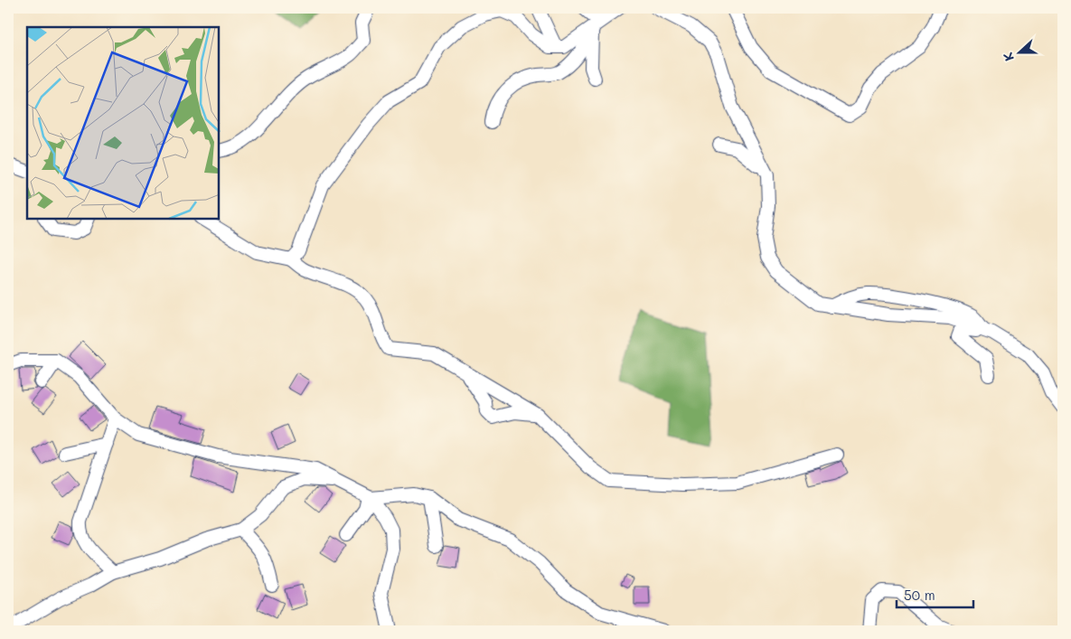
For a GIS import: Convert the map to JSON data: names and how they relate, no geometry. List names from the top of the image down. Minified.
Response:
{"scale_bar":"50 m","north":"left"}
